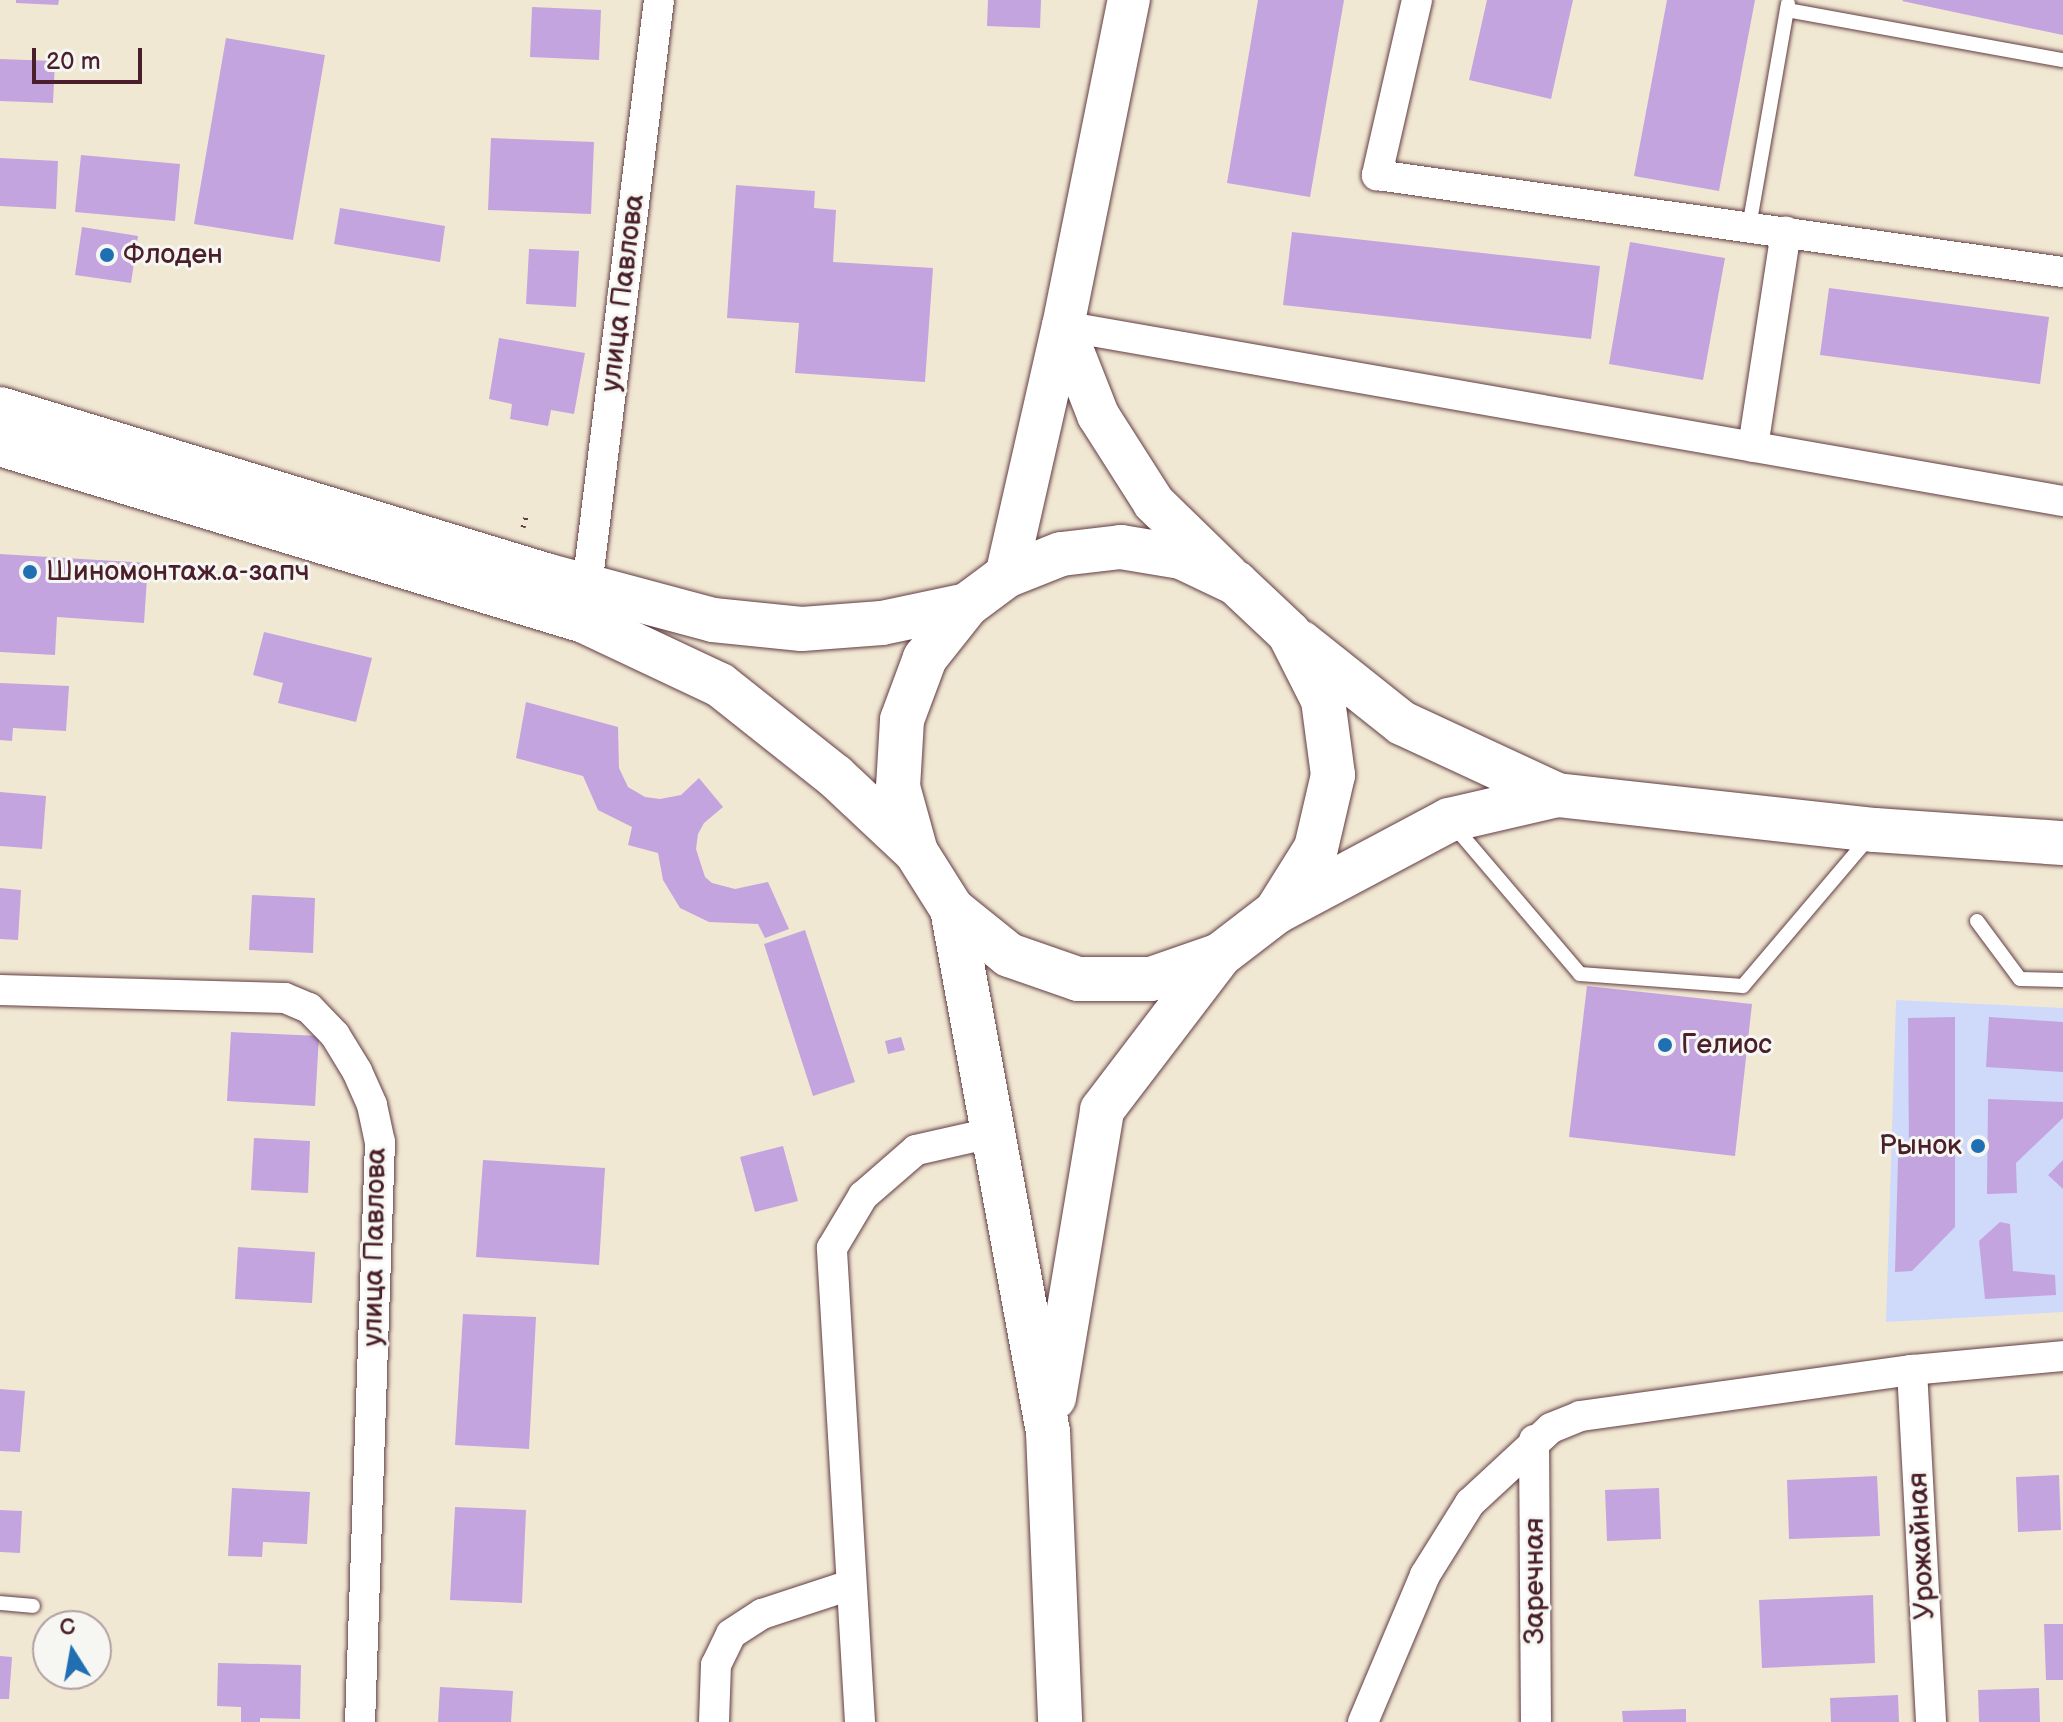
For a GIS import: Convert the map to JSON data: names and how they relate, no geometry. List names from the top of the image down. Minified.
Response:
{"streets":{"street":["улица Павлова","Урожайная","Заречная"]},"places":["Флоден","Шиномонтаж.а-запч","Гелиос","Рынок"],"scale_bar":"20 m","north":"top"}
